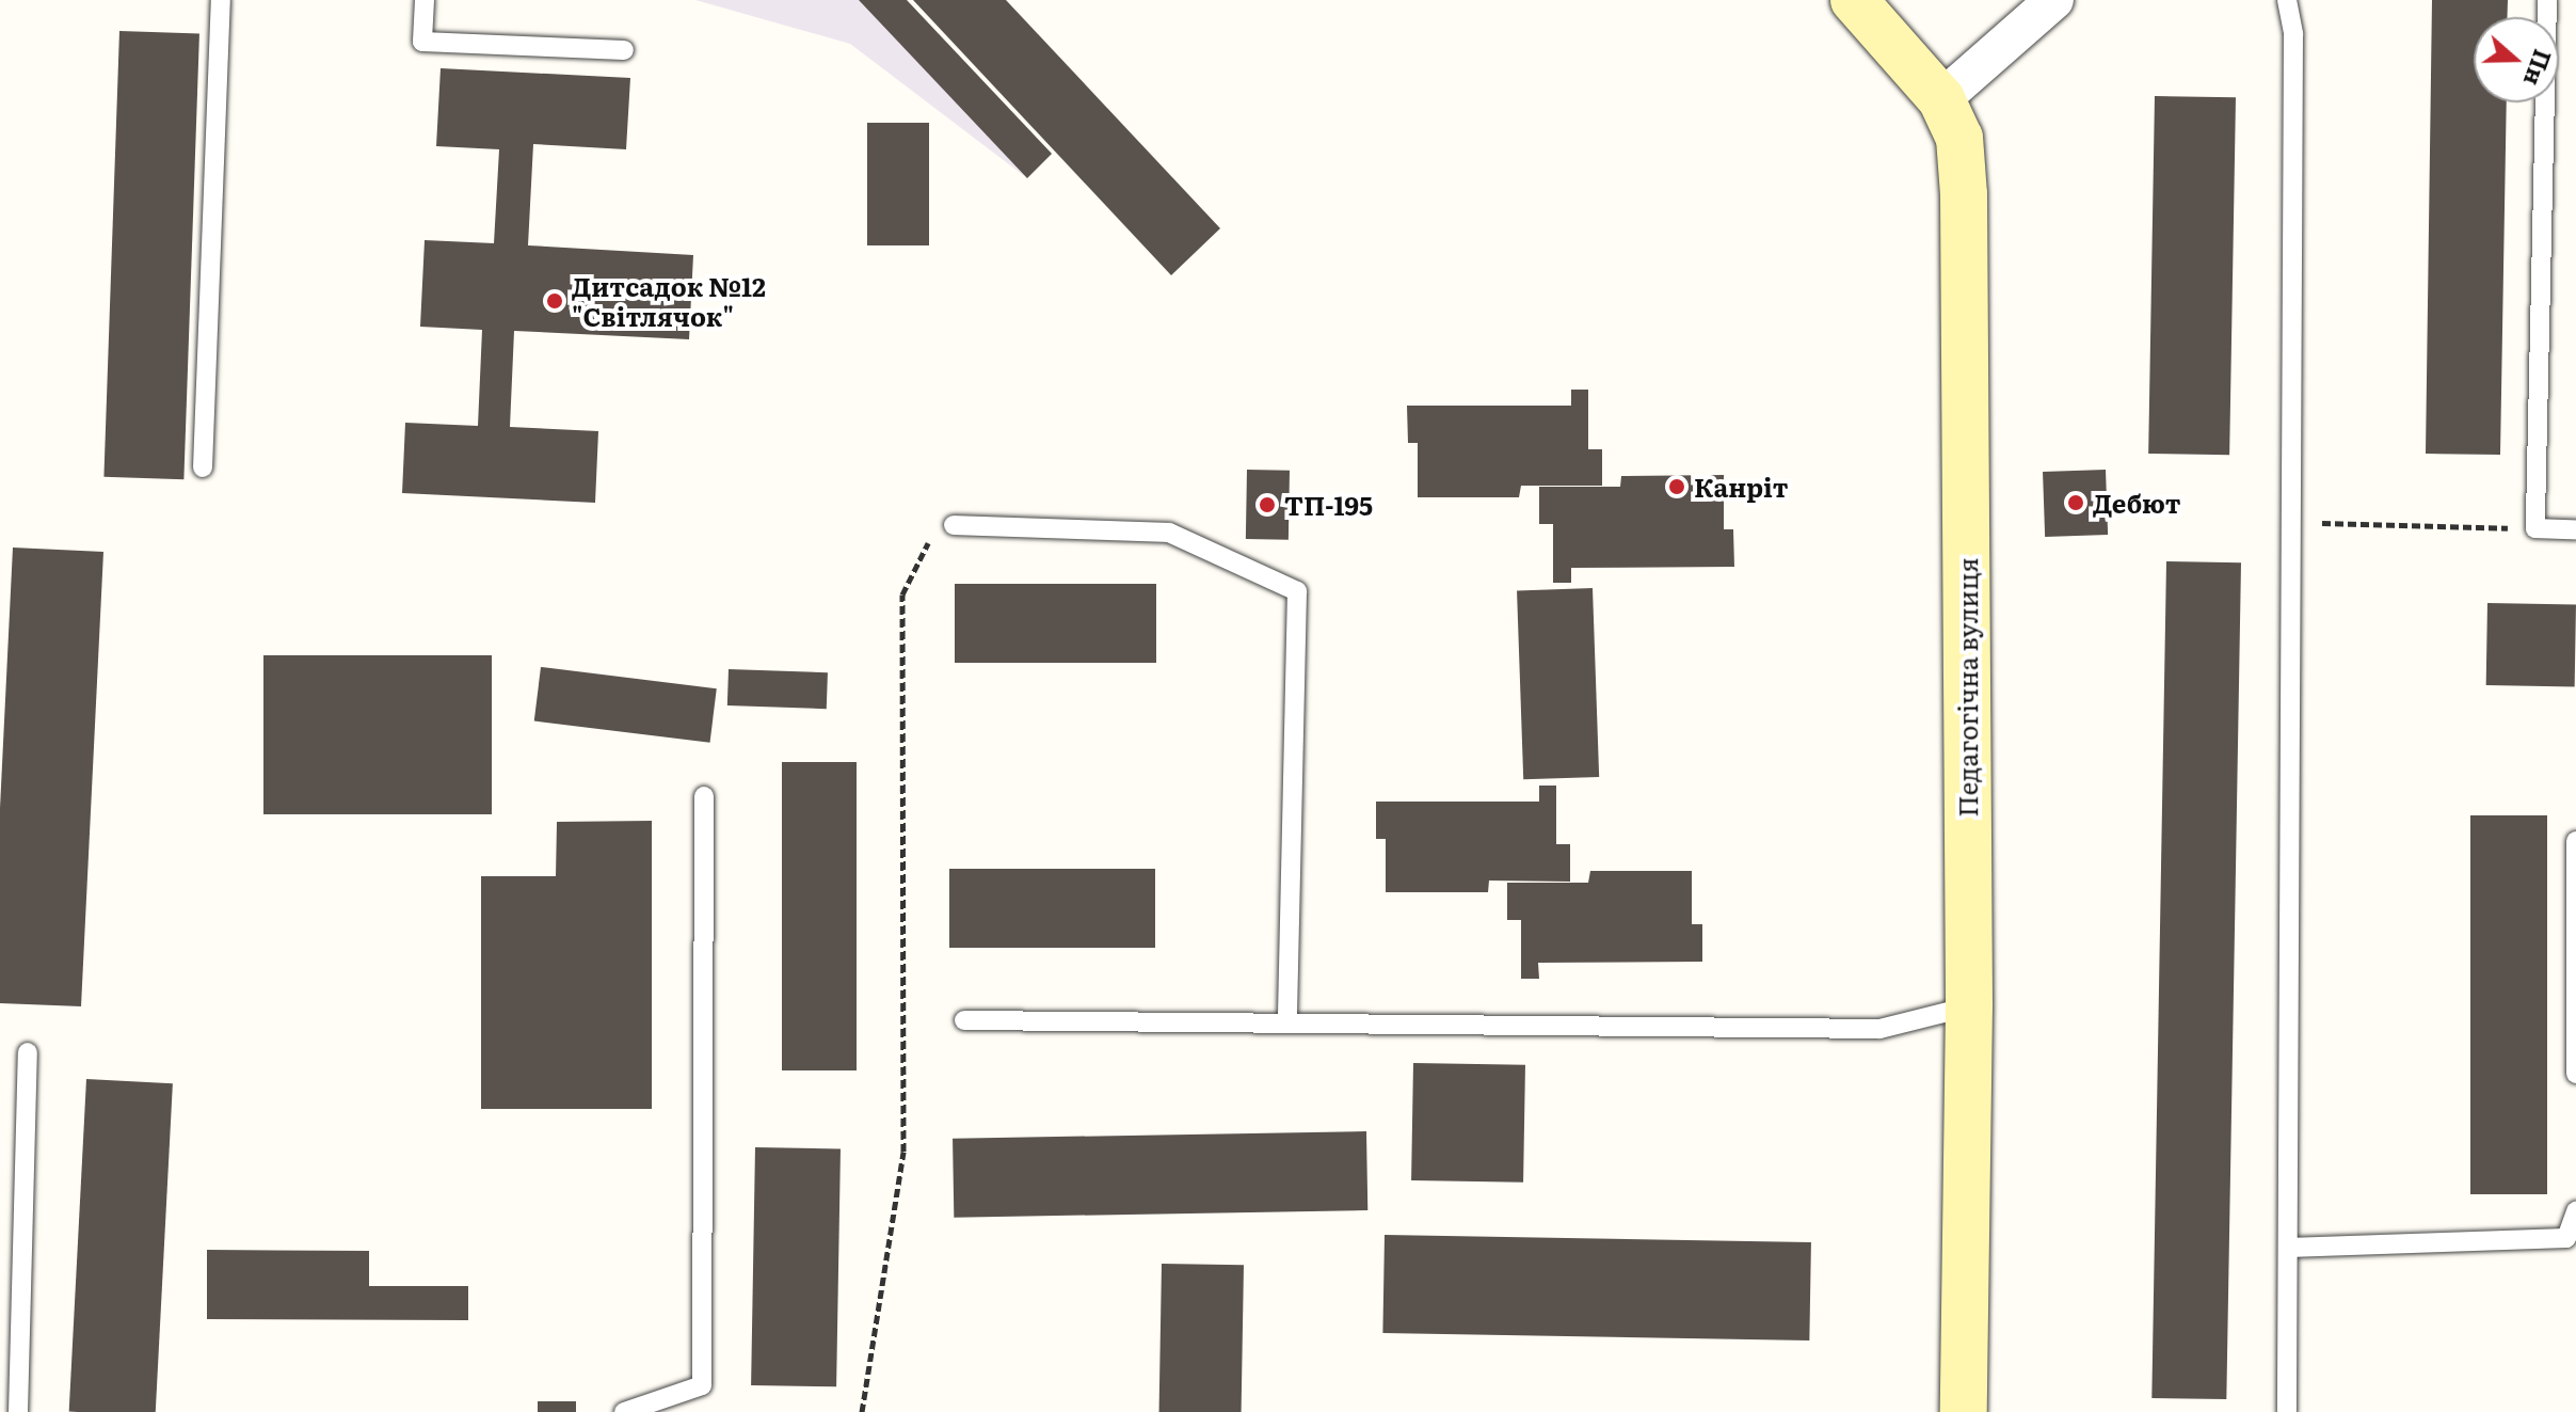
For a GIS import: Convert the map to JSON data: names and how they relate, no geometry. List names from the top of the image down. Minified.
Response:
{"streets":{"main road":["Педагогічна вулиця"]},"places":["Дитсадок №12 \"Світлячок\"","Канріт","Дебют","ТП-195"],"north":"right"}
